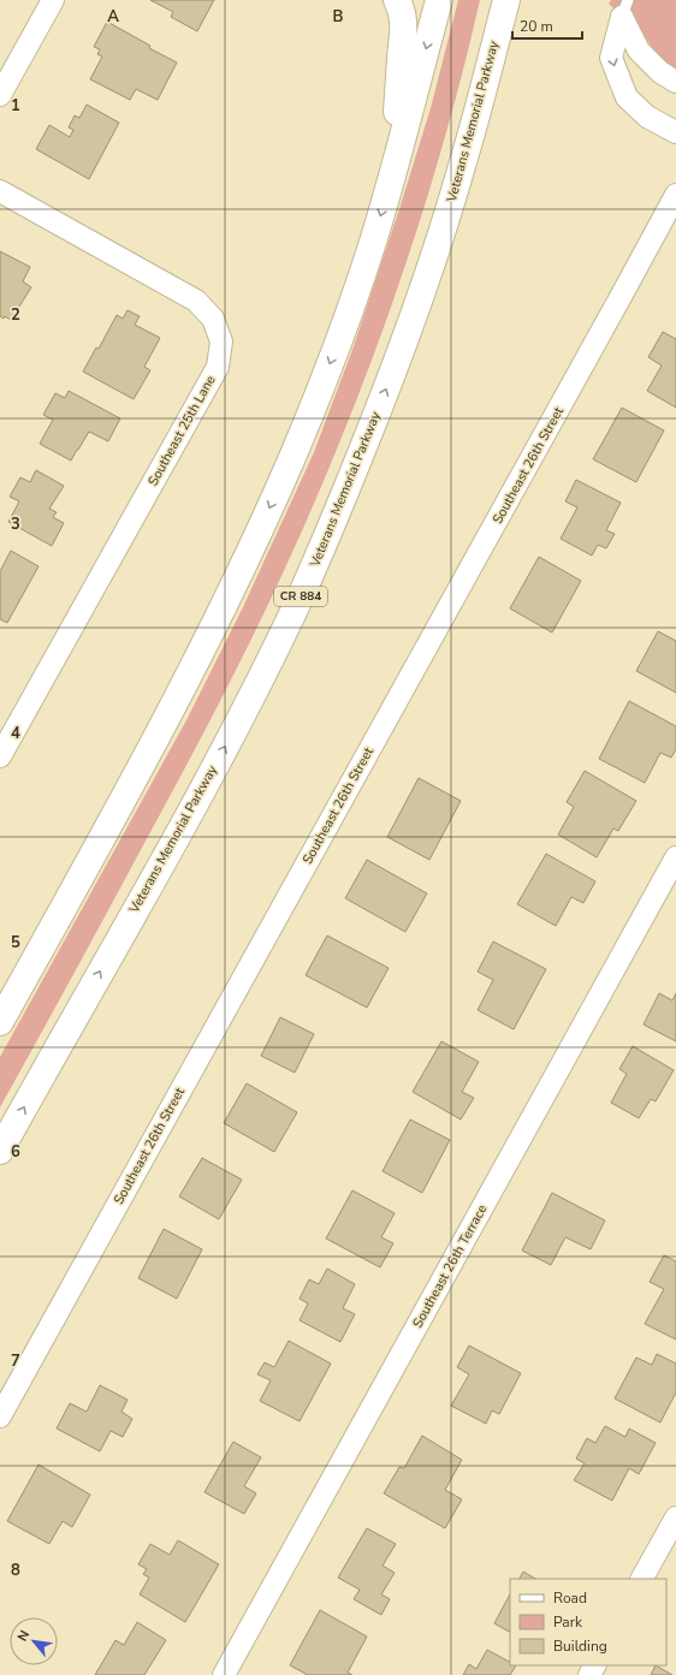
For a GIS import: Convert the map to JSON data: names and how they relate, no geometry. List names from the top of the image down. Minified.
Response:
{"streets":{"highway":["Veterans Memorial Parkway","CR 884"],"street":["Southeast 25th Lane","Southeast 26th Street","Southeast 26th Terrace"]},"legend":["Road","Park","Building"],"scale_bar":"20 m","north":"top left","grid":{"columns":["A","B"],"rows":["1","2","3","4","5","6","7","8"]}}
